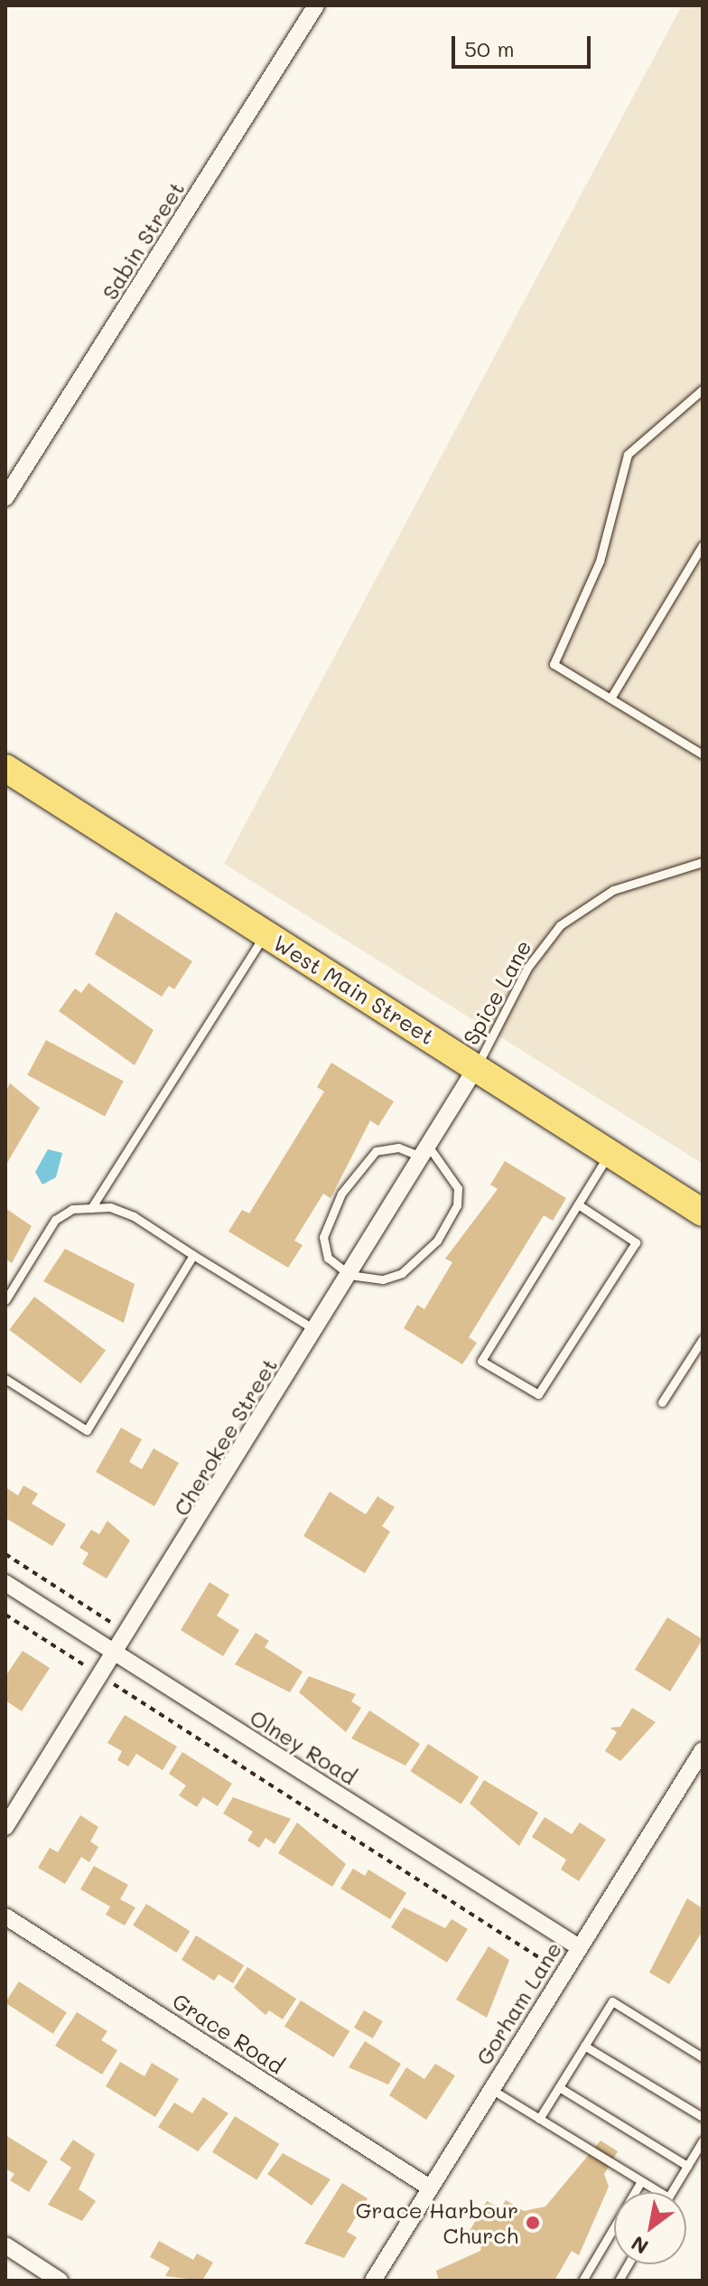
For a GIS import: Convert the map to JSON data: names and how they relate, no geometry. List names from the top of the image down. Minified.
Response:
{"streets":{"main road":["West Main Street"],"street":["Sabin Street","Cherokee Street","Olney Road","Gorham Lane","Grace Road"],"lane":["Spice Lane"]},"crossings":[["West Main Street","Spice Lane"],["West Main Street","Cherokee Street"],["Spice Lane","Cherokee Street"],["Cherokee Street","Olney Road"],["Olney Road","Gorham Lane"],["Gorham Lane","Grace Road"]],"places":["Grace Harbour Church"],"scale_bar":"50 m","north":"bottom left"}
